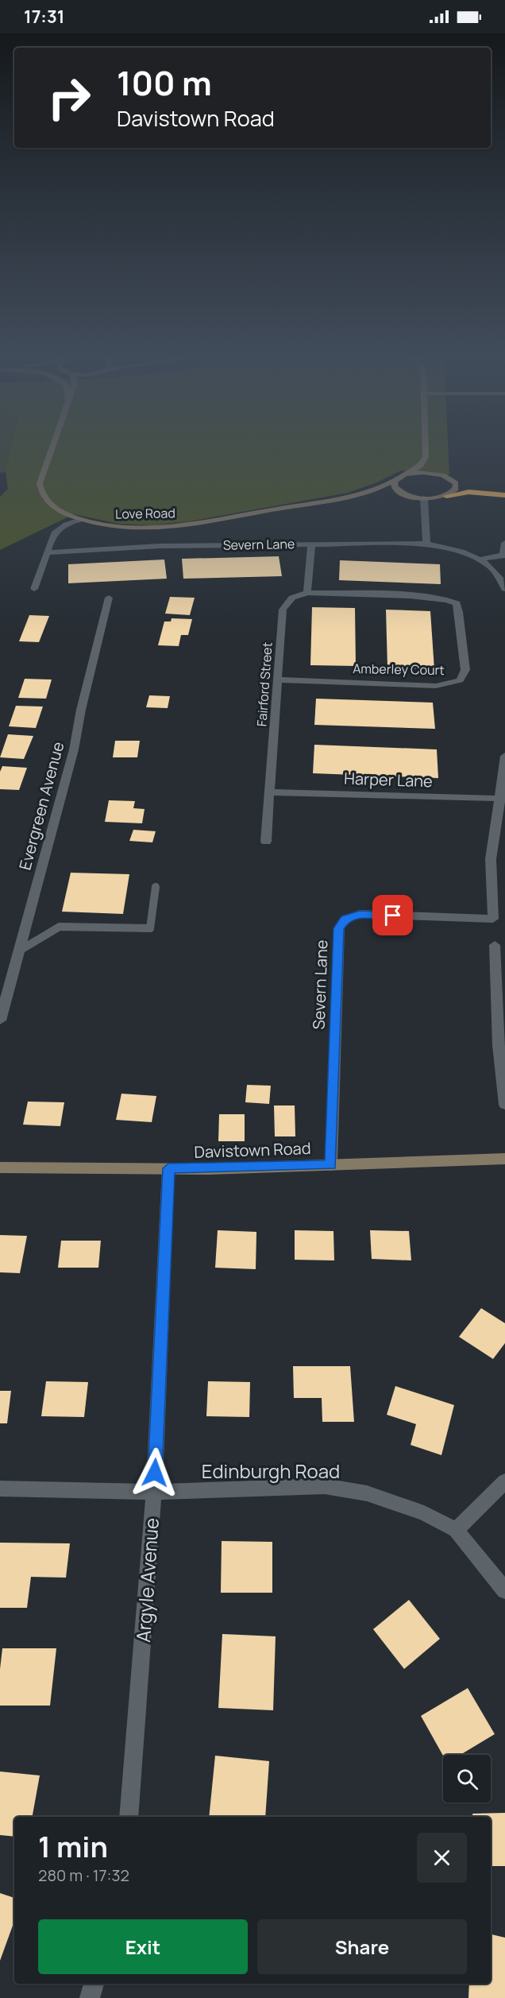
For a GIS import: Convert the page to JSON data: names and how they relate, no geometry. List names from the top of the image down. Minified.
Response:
{"streets":{"street":["Love Road","Severn Lane","Amberley Court","Fairford Street","Harper Lane","Evergreen Avenue","Davistown Road","Edinburgh Road","Argyle Avenue"]},"crossings":[["Severn Lane","Harper Lane"],["Severn Lane","Davistown Road"],["Amberley Court","Fairford Street"],["Fairford Street","Harper Lane"],["Davistown Road","Argyle Avenue"],["Edinburgh Road","Argyle Avenue"]],"page":{"status":"17:31","turn":["100 m","Davistown Road"],"heading":["1 min","280 m · 17:32"],"buttons":["Exit","Share"]}}
